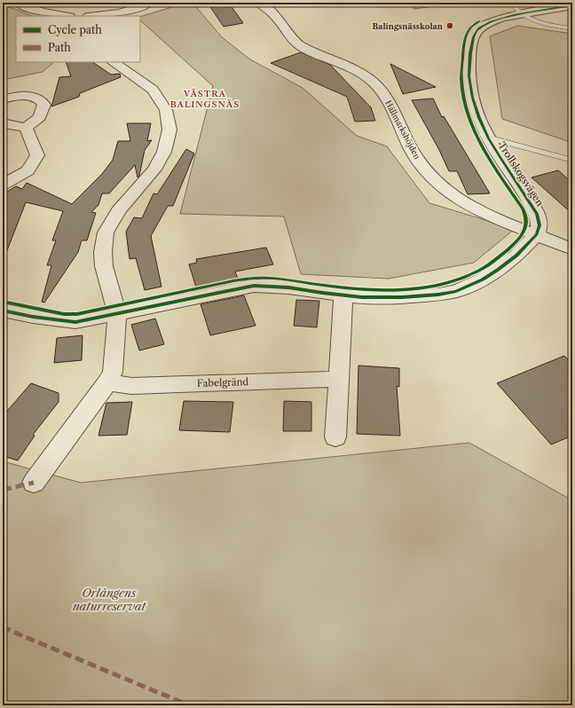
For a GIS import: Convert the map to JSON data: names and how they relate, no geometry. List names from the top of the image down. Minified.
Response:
{"streets":{"street":["Hällmarkshöjden","Trollskogsvägen","Fabelgränd"]},"crossings":[["Hällmarkshöjden","Trollskogsvägen"]],"districts":["VÄSTRA BALINGSNÄS"],"parks":["Orlångens naturreservat"],"places":["Balingsnässkolan"],"legend":["Cycle path","Path"]}
